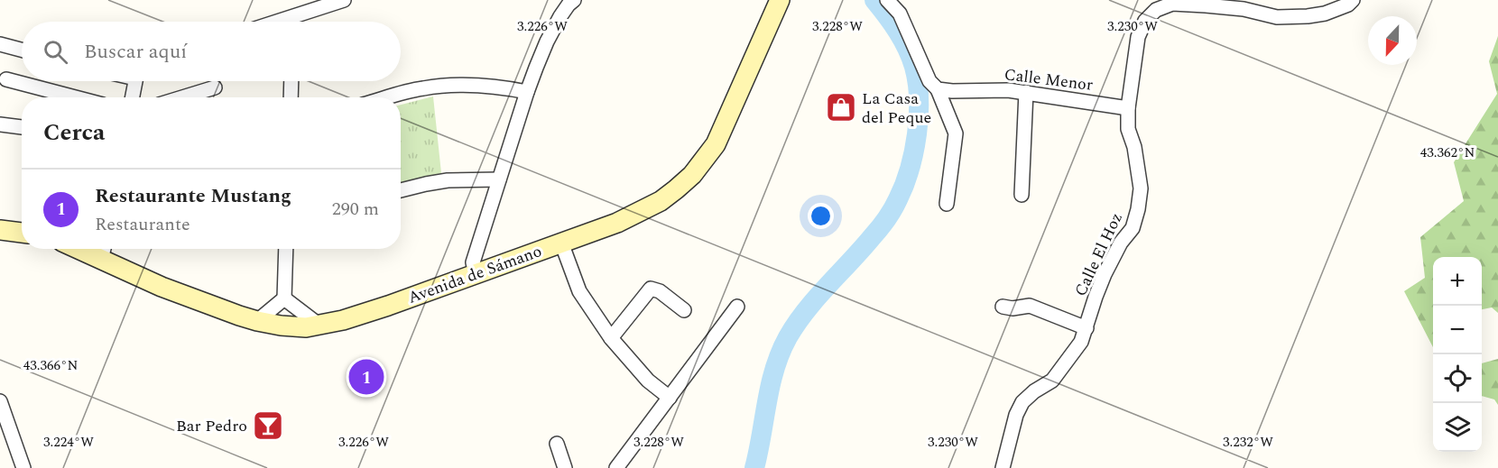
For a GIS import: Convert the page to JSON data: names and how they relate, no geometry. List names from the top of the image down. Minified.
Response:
{"streets":{"street":["Calle Menor","Calle El Hoz","Avenida de Sámano"]},"crossings":[["Calle Menor","Calle El Hoz"]],"places":{"shop":["La Casa del Peque"],"bar":["Bar Pedro"]},"north":"bottom","page":{"search":"Buscar aquí","heading":"Cerca","list":[{"mark":"1","name":"Restaurante Mustang","note":"Restaurante","value":"290 m"}],"map_buttons":["+","−"],"pins":"1"},"coordinates":["3.226°W","3.228°W","3.230°W","43.362°N","43.366°N","3.224°W","3.232°W"]}
